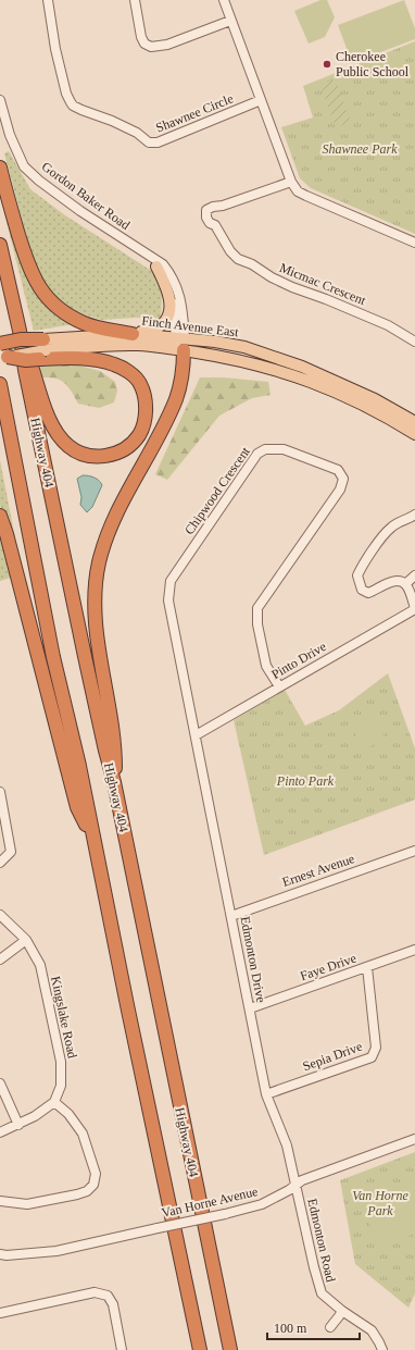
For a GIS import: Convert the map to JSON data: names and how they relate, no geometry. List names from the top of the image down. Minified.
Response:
{"streets":{"highway":["Highway 404"],"main road":["Finch Avenue East"],"street":["Shawnee Circle","Gordon Baker Road","Micmac Crescent","Chipwood Crescent","Pinto Drive","Ernest Avenue","Edmonton Drive","Faye Drive","Kingslake Road","Sepia Drive","Van Horne Avenue","Edmonton Road"]},"crossings":[["Gordon Baker Road","Finch Avenue East"],["Chipwood Crescent","Pinto Drive"],["Chipwood Crescent","Edmonton Drive"],["Pinto Drive","Edmonton Drive"],["Ernest Avenue","Edmonton Drive"],["Edmonton Drive","Faye Drive"],["Edmonton Drive","Sepia Drive"],["Edmonton Drive","Van Horne Avenue"],["Edmonton Drive","Edmonton Road"],["Faye Drive","Sepia Drive"],["Van Horne Avenue","Edmonton Road"]],"parks":["Shawnee Park","Pinto Park","Van Horne Park"],"places":["Cherokee Public School"],"scale_bar":"100 m"}
